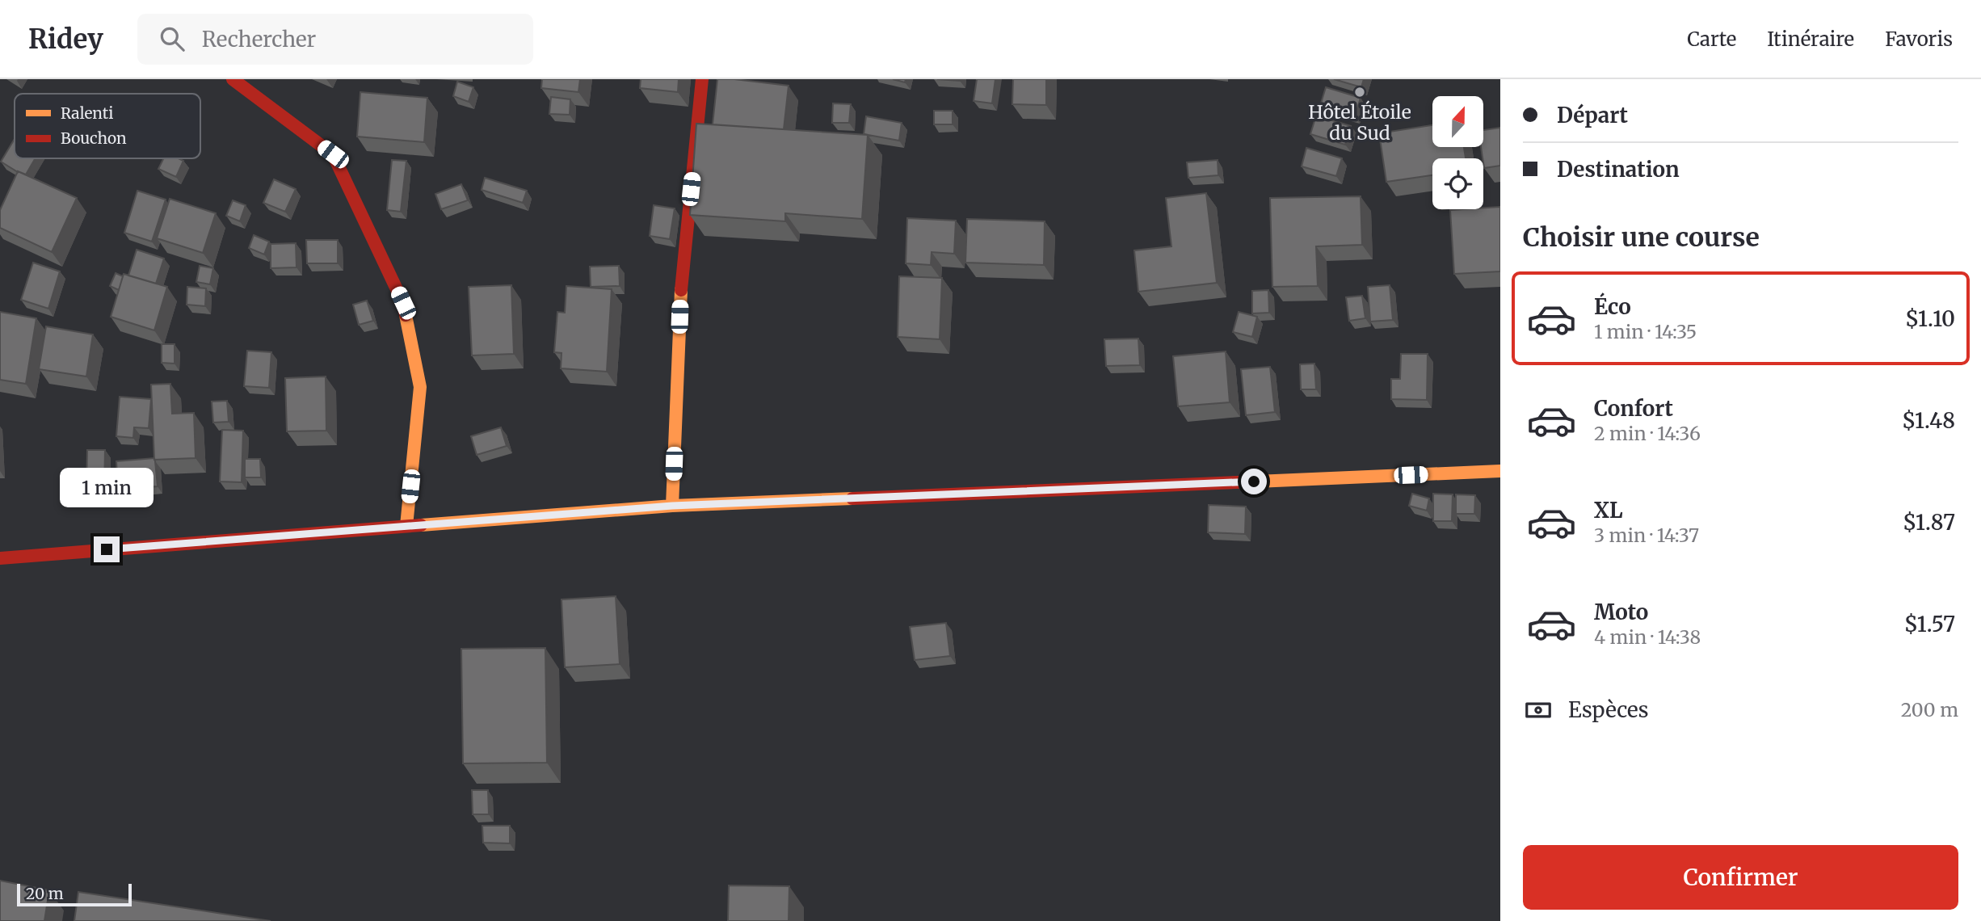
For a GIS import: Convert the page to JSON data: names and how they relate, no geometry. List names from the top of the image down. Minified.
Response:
{"places":["Hôtel Étoile du Sud"],"legend":["Ralenti","Bouchon"],"scale_bar":"20 m","north":"top","page":{"header":"Ridey","search":"Rechercher","nav":["Carte","Itinéraire","Favoris"],"banner":["Départ","Destination"],"heading":"Choisir une course","list":[{"name":"Éco","note":"1 min · 14:35","value":"$1.10"},{"name":"Confort","note":"2 min · 14:36","value":"$1.48"},{"name":"XL","note":"3 min · 14:37","value":"$1.87"},{"name":"Moto","note":"4 min · 14:38","value":"$1.57"}],"bubble":"1 min","pay":["Espèces","200 m"],"buttons":"Confirmer","scale":"20 m"}}
